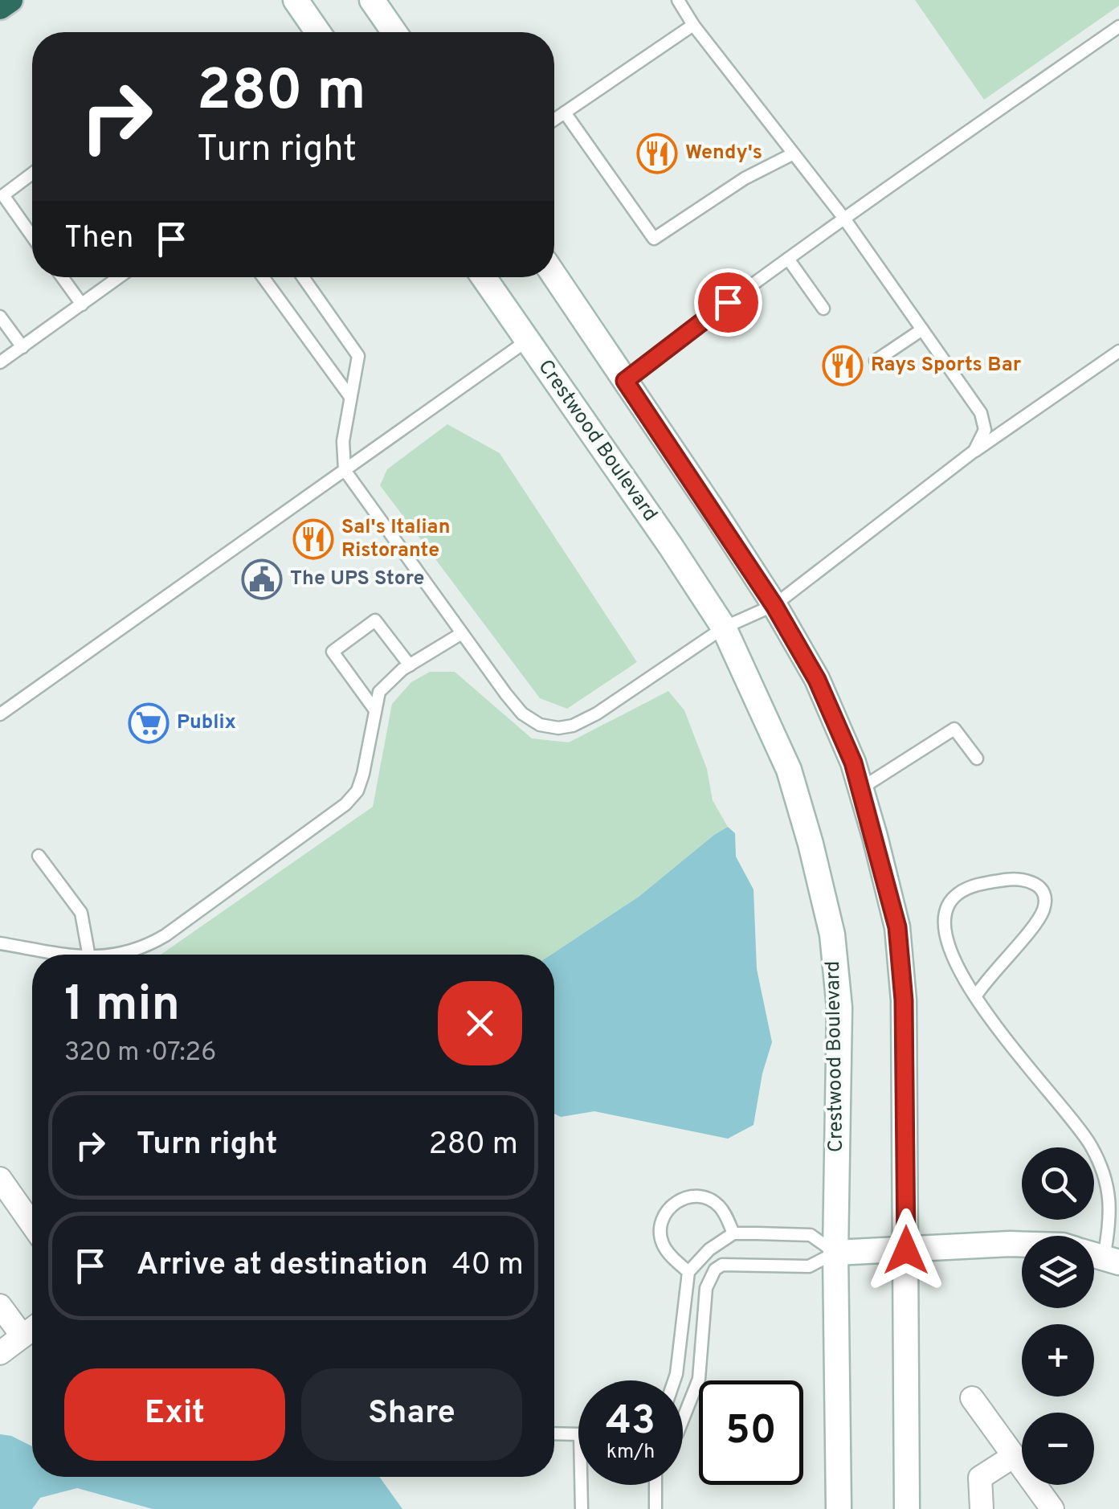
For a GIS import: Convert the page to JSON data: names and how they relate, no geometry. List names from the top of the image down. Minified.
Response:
{"streets":{"main road":["Crestwood Boulevard"]},"places":{"restaurant":["Wendy's","Rays Sports Bar","Sal's Italian Ristorante"],"public building":["The UPS Store"],"supermarket":["Publix"]},"page":{"turn":["280 m","Turn right"],"then":"Then","heading":["1 min","320 m · 07:26"],"list":[{"name":"Turn right","value":"280 m"},{"name":"Arrive at destination","value":"40 m"}],"map_buttons":["+","−"],"buttons":["Exit","Share"],"speed":"43 km/h","limit":"50"}}
